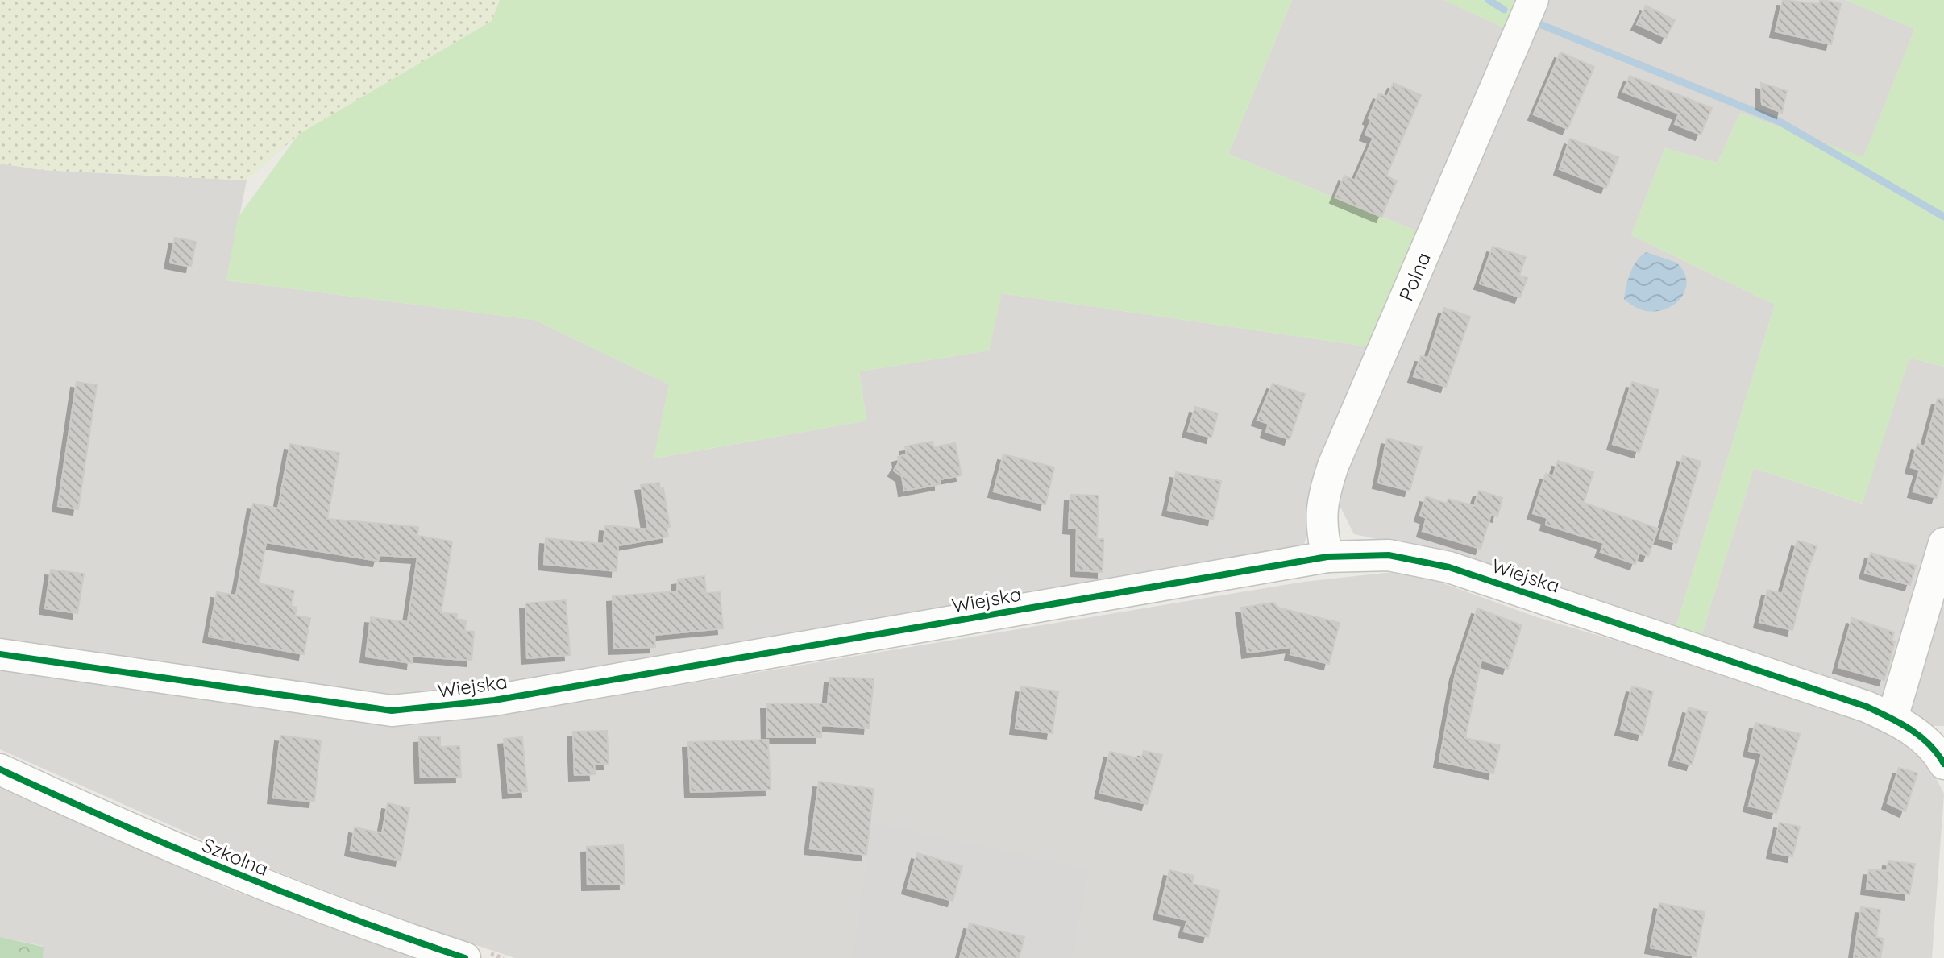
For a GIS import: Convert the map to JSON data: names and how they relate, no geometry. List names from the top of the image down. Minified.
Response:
{"streets":{"street":["Polna","Wiejska","Szkolna"]},"crossings":[["Polna","Wiejska"]]}
